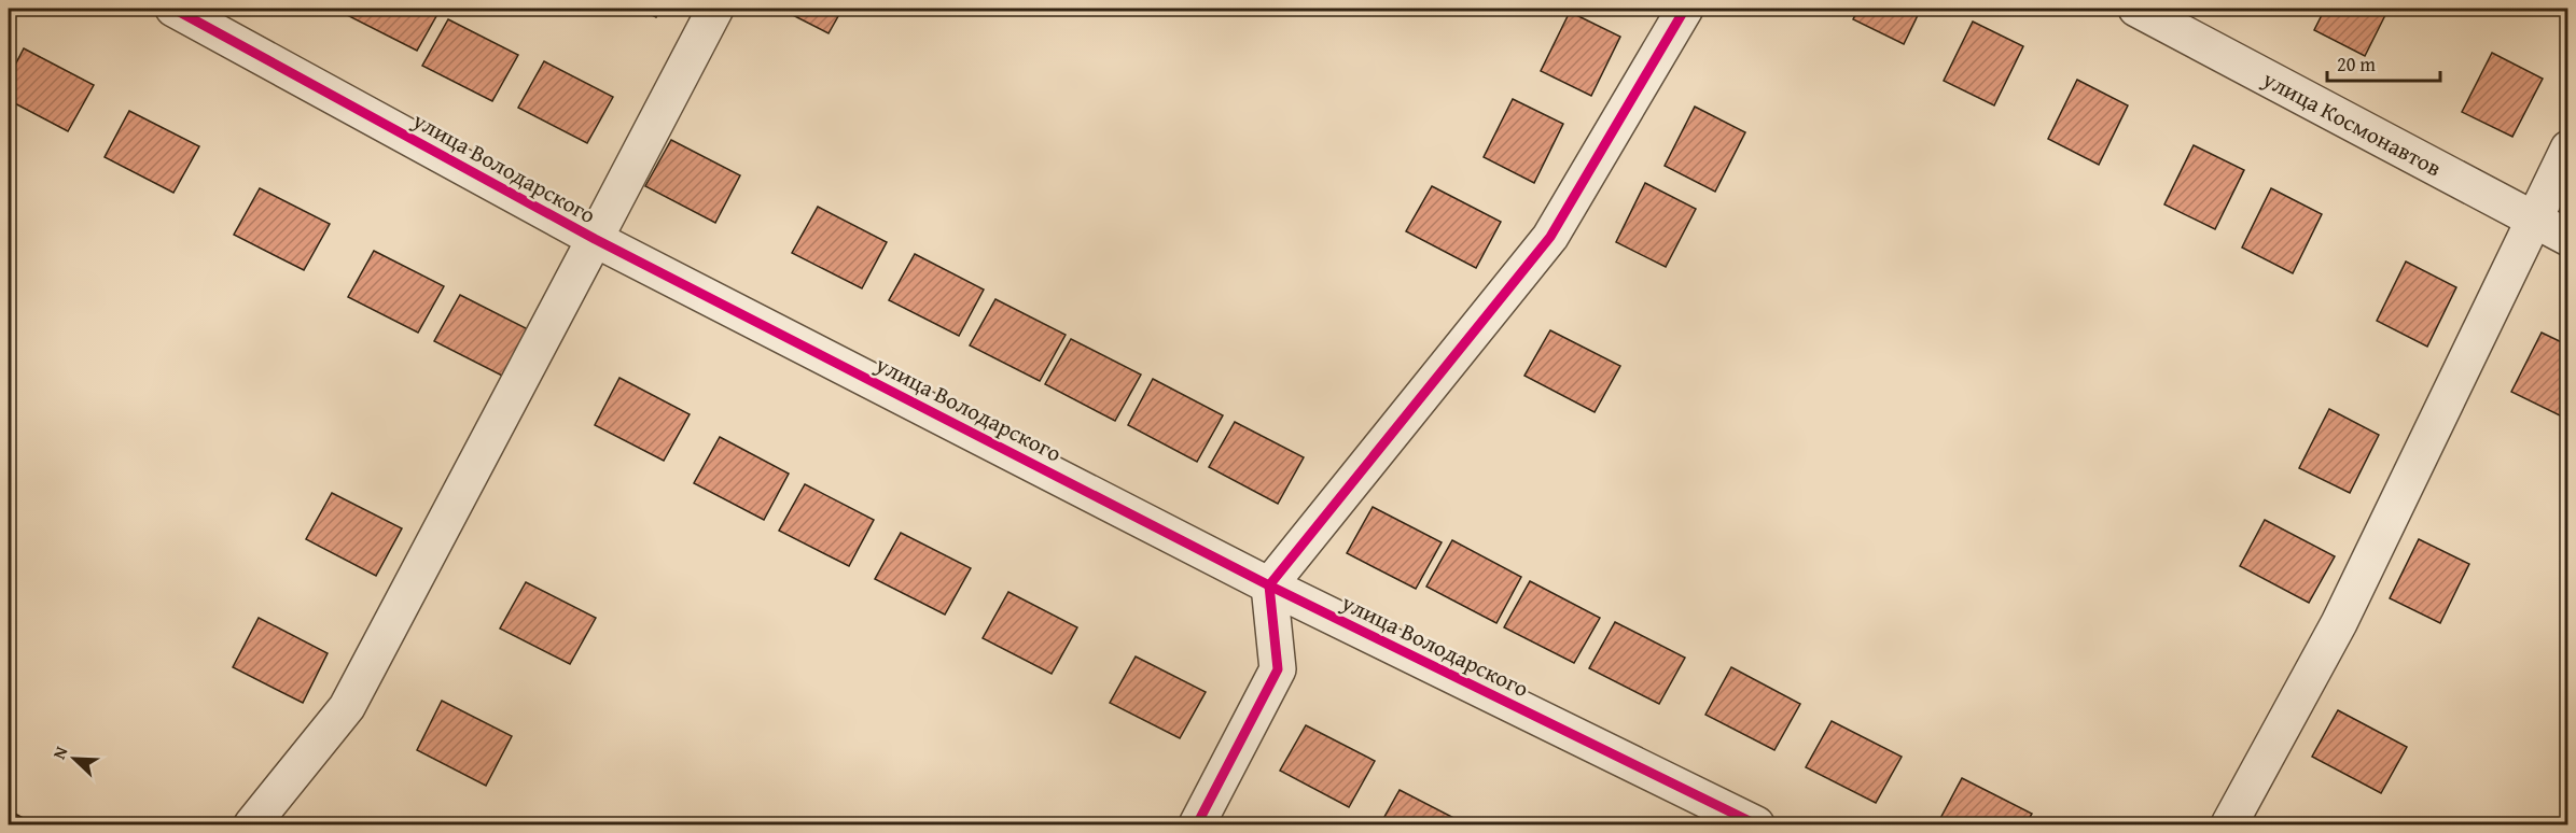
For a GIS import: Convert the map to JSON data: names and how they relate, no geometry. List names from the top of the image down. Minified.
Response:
{"streets":{"street":["улица Космонавтов","улица Володарского"]},"scale_bar":"20 m","north":"top left"}
